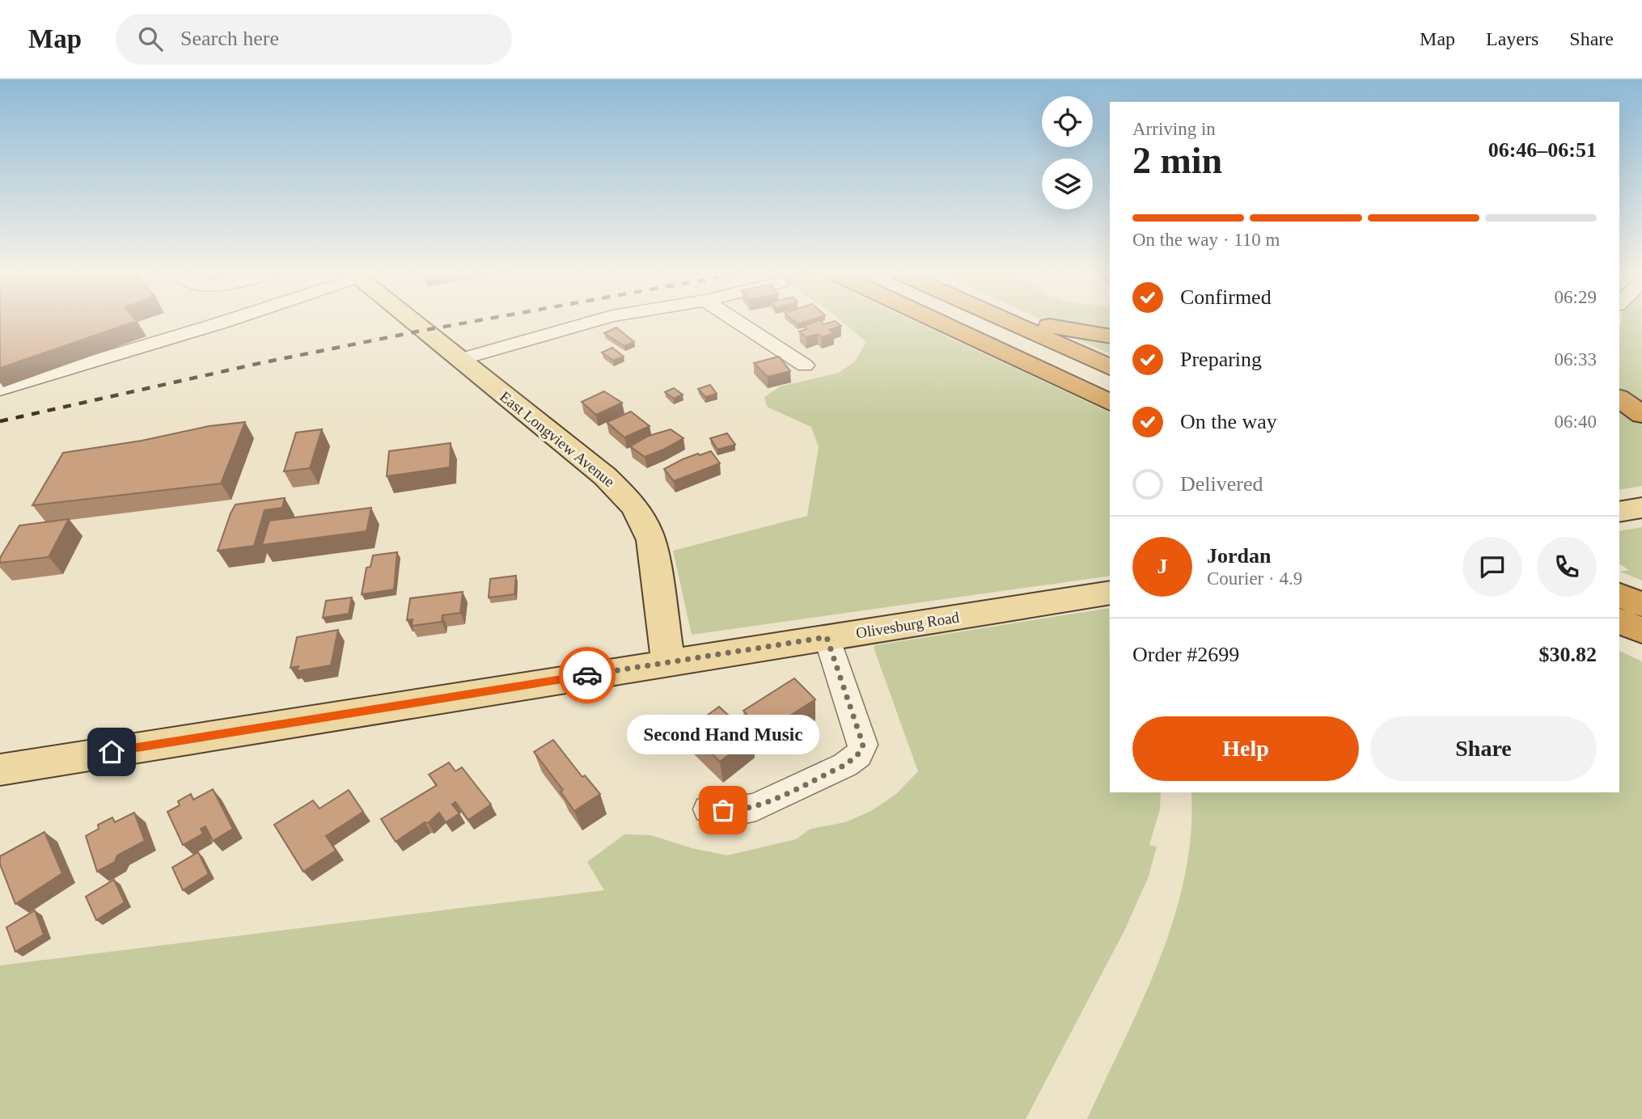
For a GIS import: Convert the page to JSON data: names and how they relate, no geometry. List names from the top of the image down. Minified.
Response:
{"streets":{"main road":["East Longview Avenue","Olivesburg Road"]},"crossings":[["East Longview Avenue","Olivesburg Road"]],"places":["Second Hand Music"],"page":{"header":"Map","search":"Search here","nav":["Map","Layers","Share"],"heading":["2 min","Arriving in","06:46–06:51"],"panel":["Jordan","Courier · 4.9","Order #2699","$30.82"],"bar":"On the way · 110 m","list":[["Confirmed","06:29"],["Preparing","06:33"],["On the way","06:40"],"Delivered"],"round":"J","buttons":["Help","Share"],"bubble":"Second Hand Music"}}
